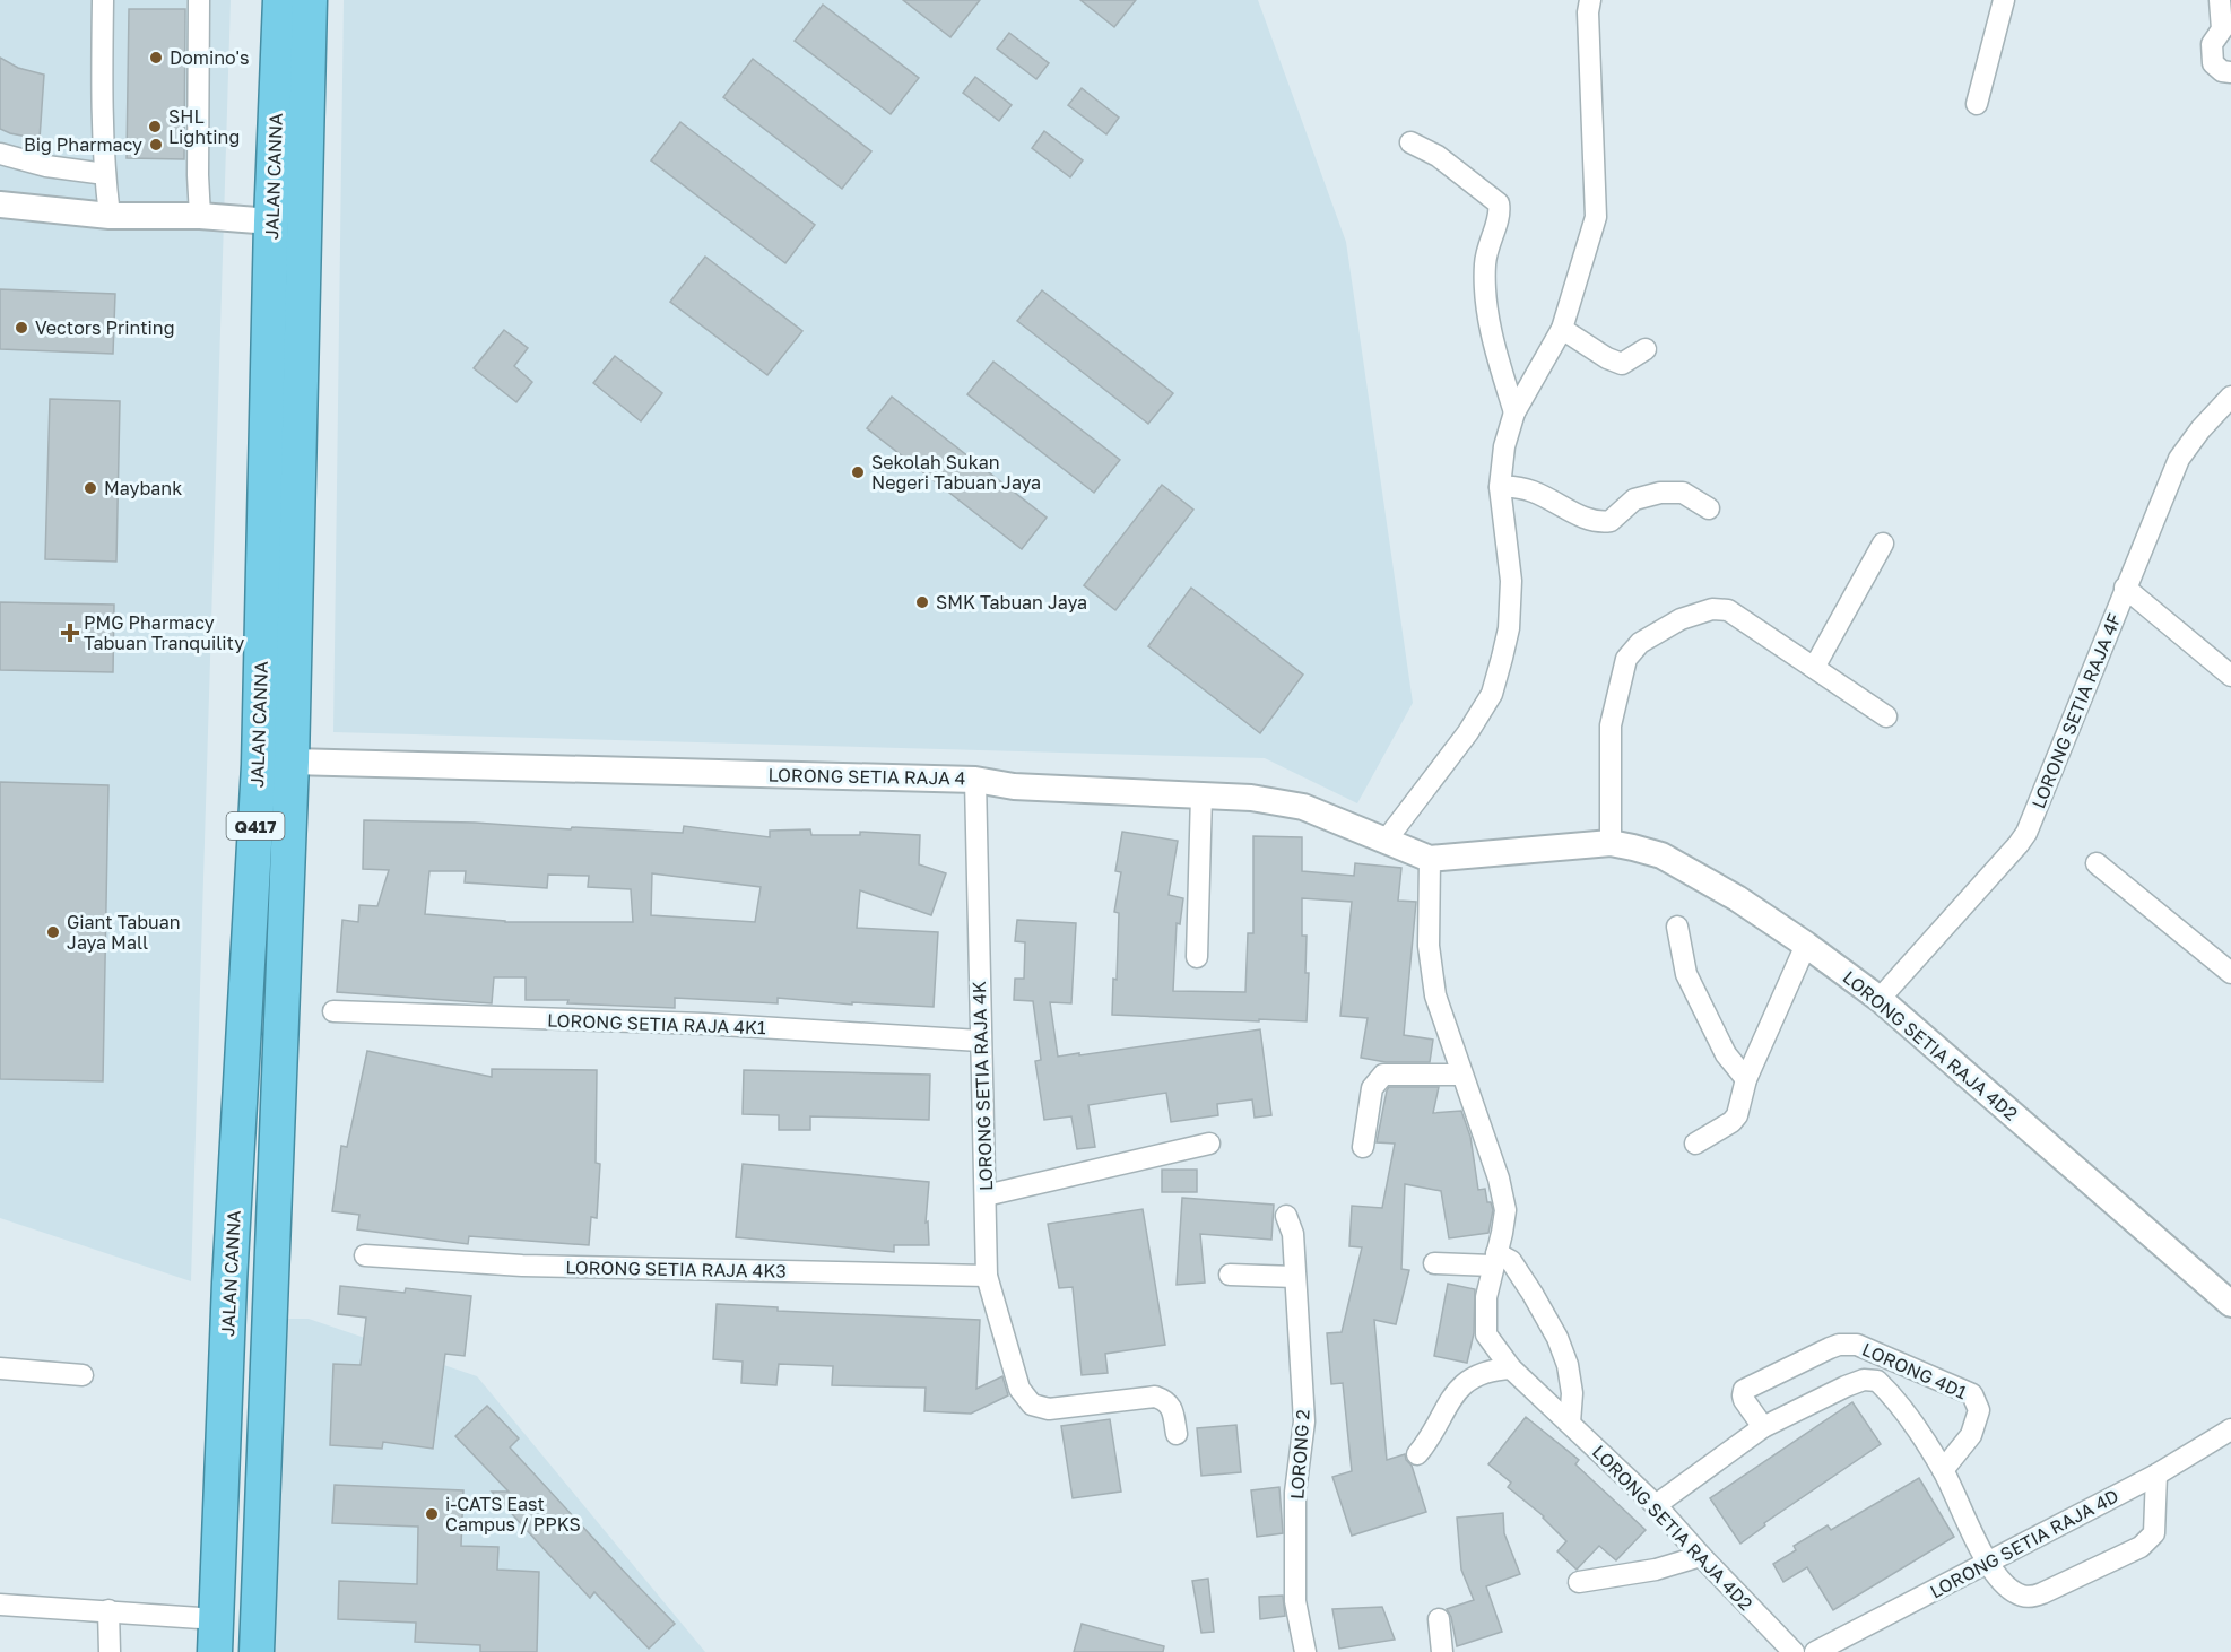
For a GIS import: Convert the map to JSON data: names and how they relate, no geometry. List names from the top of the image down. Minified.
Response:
{"streets":{"highway":["JALAN CANNA","Q417"],"street":["LORONG SETIA RAJA 4F","LORONG SETIA RAJA 4","LORONG SETIA RAJA 4K1","LORONG SETIA RAJA 4D2","LORONG SETIA RAJA 4K","LORONG SETIA RAJA 4K3","LORONG 4D1","LORONG 2","LORONG SETIA RAJA 4D"]},"crossings":[["JALAN CANNA","LORONG SETIA RAJA 4"],["LORONG SETIA RAJA 4F","LORONG SETIA RAJA 4D2"],["LORONG SETIA RAJA 4","LORONG SETIA RAJA 4D2"],["LORONG SETIA RAJA 4","LORONG SETIA RAJA 4K"],["LORONG SETIA RAJA 4K1","LORONG SETIA RAJA 4K"],["LORONG SETIA RAJA 4K","LORONG SETIA RAJA 4K3"]],"places":{"other":["Domino's","SHL Lighting","Big Pharmacy","Vectors Printing","Sekolah Sukan Negeri Tabuan Jaya","Maybank","SMK Tabuan Jaya","Giant Tabuan Jaya Mall","i-CATS East Campus / PPKS"],"health":["PMG Pharmacy Tabuan Tranquility"]}}
